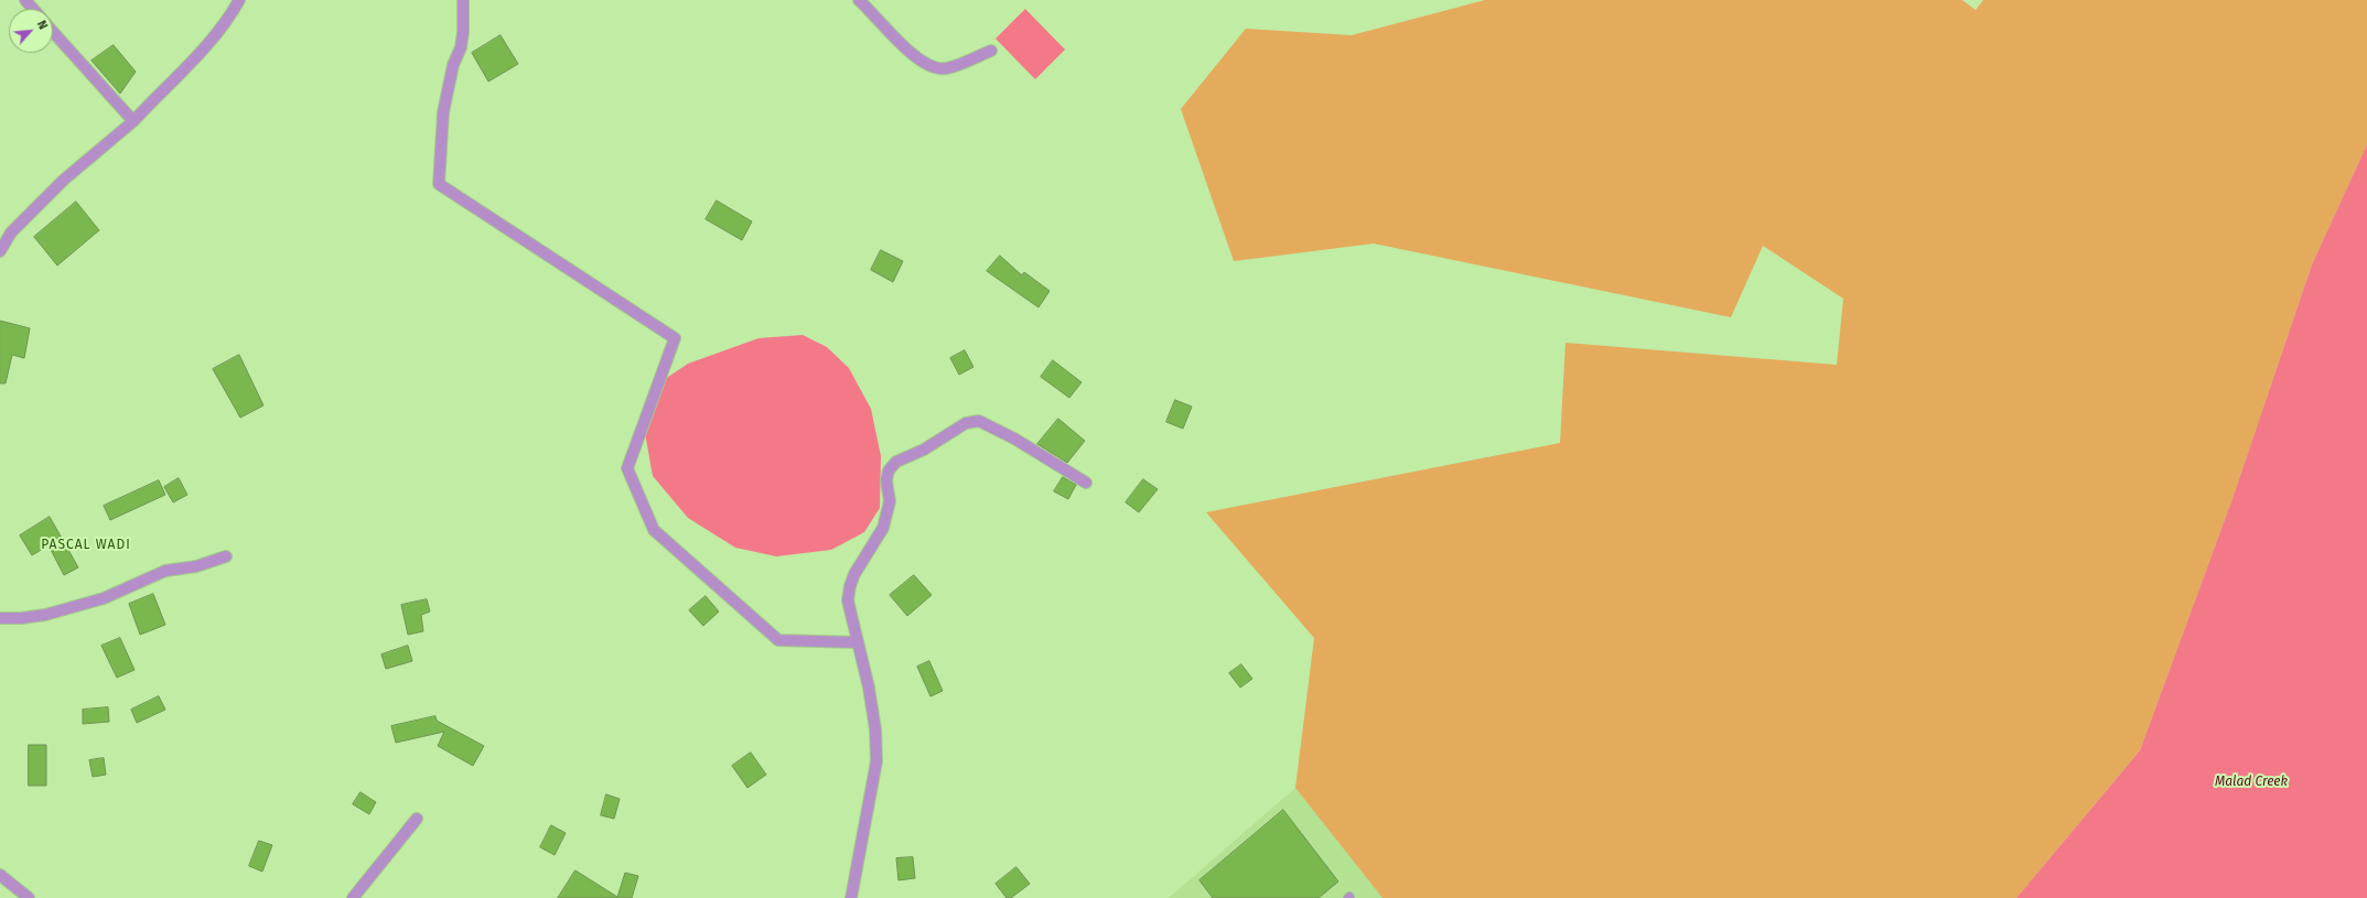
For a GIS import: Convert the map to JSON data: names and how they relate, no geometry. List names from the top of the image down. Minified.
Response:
{"districts":["PASCAL WADI"],"water":["Malad Creek"],"north":"top right"}
